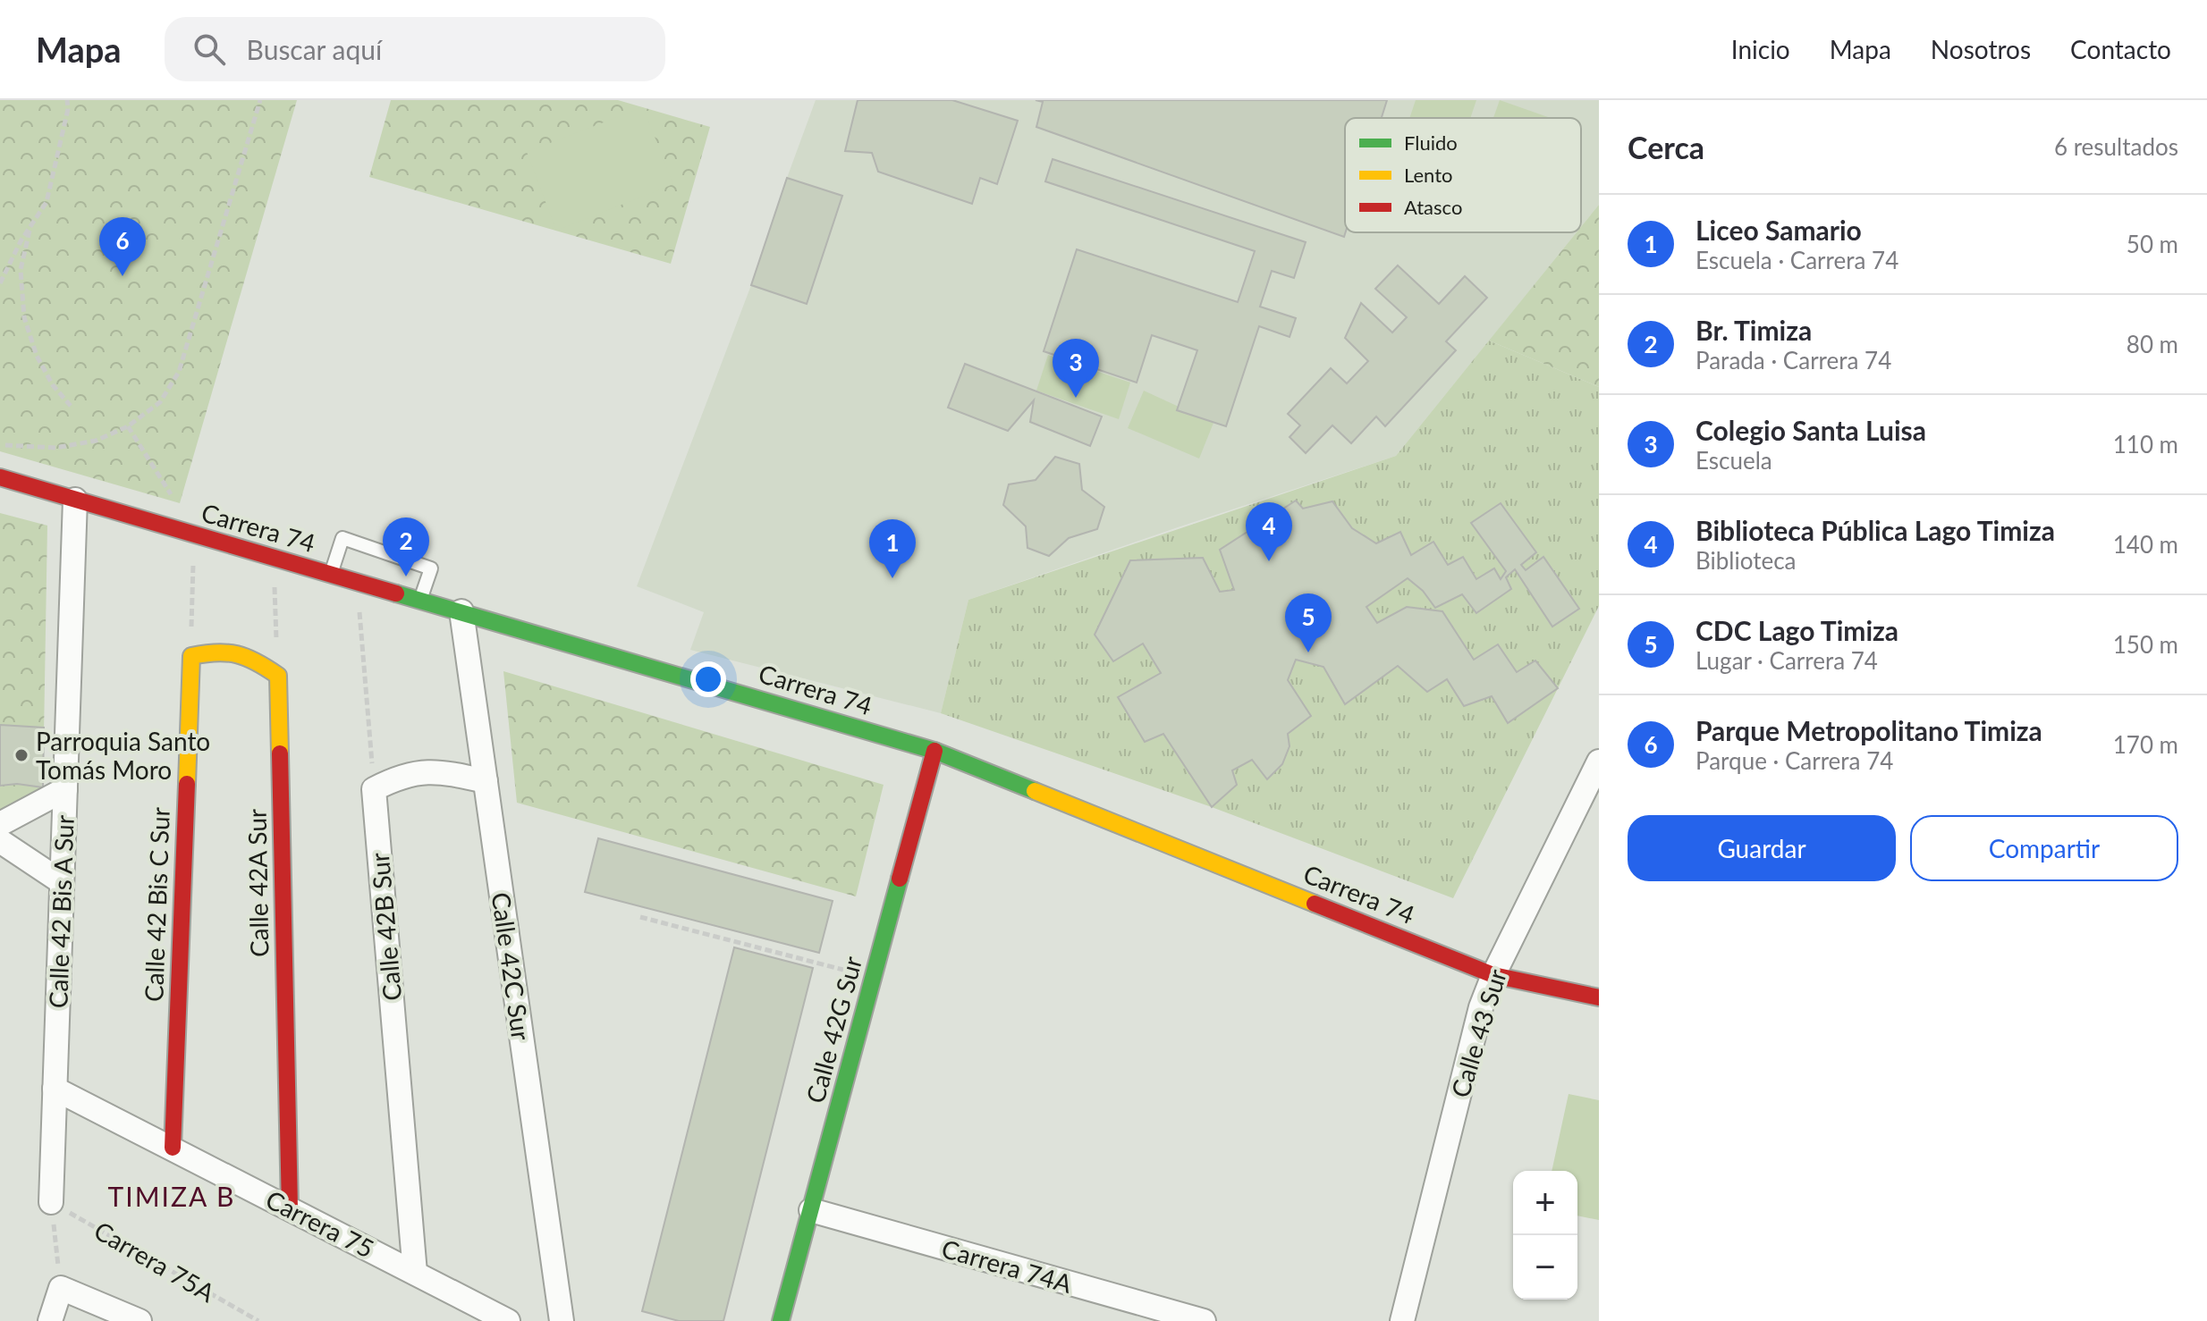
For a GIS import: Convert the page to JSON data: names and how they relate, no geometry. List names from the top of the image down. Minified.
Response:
{"streets":{"street":["Carrera 74","Calle 42A Sur","Calle 42 Bis C Sur","Calle 42 Bis A Sur","Calle 42B Sur","Calle 42C Sur","Calle 42G Sur","Calle 43 Sur","Carrera 75","Carrera 74A"],"path":["Carrera 75A"]},"crossings":[["Carrera 74","Calle 42 Bis A Sur"],["Carrera 74","Calle 42C Sur"],["Carrera 74","Calle 42G Sur"],["Carrera 74","Calle 43 Sur"],["Calle 42A Sur","Carrera 75"],["Calle 42 Bis C Sur","Carrera 75"],["Calle 42 Bis A Sur","Carrera 75"],["Calle 42 Bis A Sur","Carrera 75A"],["Calle 42B Sur","Carrera 75"],["Calle 42G Sur","Carrera 74A"]],"districts":["TIMIZA B"],"places":["Parroquia Santo Tomás Moro"],"legend":["Fluido","Lento","Atasco"],"page":{"header":"Mapa","search":"Buscar aquí","nav":["Inicio","Mapa","Nosotros","Contacto"],"heading":["Cerca","6 resultados"],"list":[{"mark":"1","name":"Liceo Samario","note":"Escuela · Carrera 74","value":"50 m"},{"mark":"2","name":"Br. Timiza","note":"Parada · Carrera 74","value":"80 m"},{"mark":"3","name":"Colegio Santa Luisa","note":"Escuela","value":"110 m"},{"mark":"4","name":"Biblioteca Pública Lago Timiza","note":"Biblioteca","value":"140 m"},{"mark":"5","name":"CDC Lago Timiza","note":"Lugar · Carrera 74","value":"150 m"},{"mark":"6","name":"Parque Metropolitano Timiza","note":"Parque · Carrera 74","value":"170 m"}],"pins":["6","3","4","2","1","5"],"buttons":["Guardar","Compartir"],"map_buttons":["+","−"]}}
